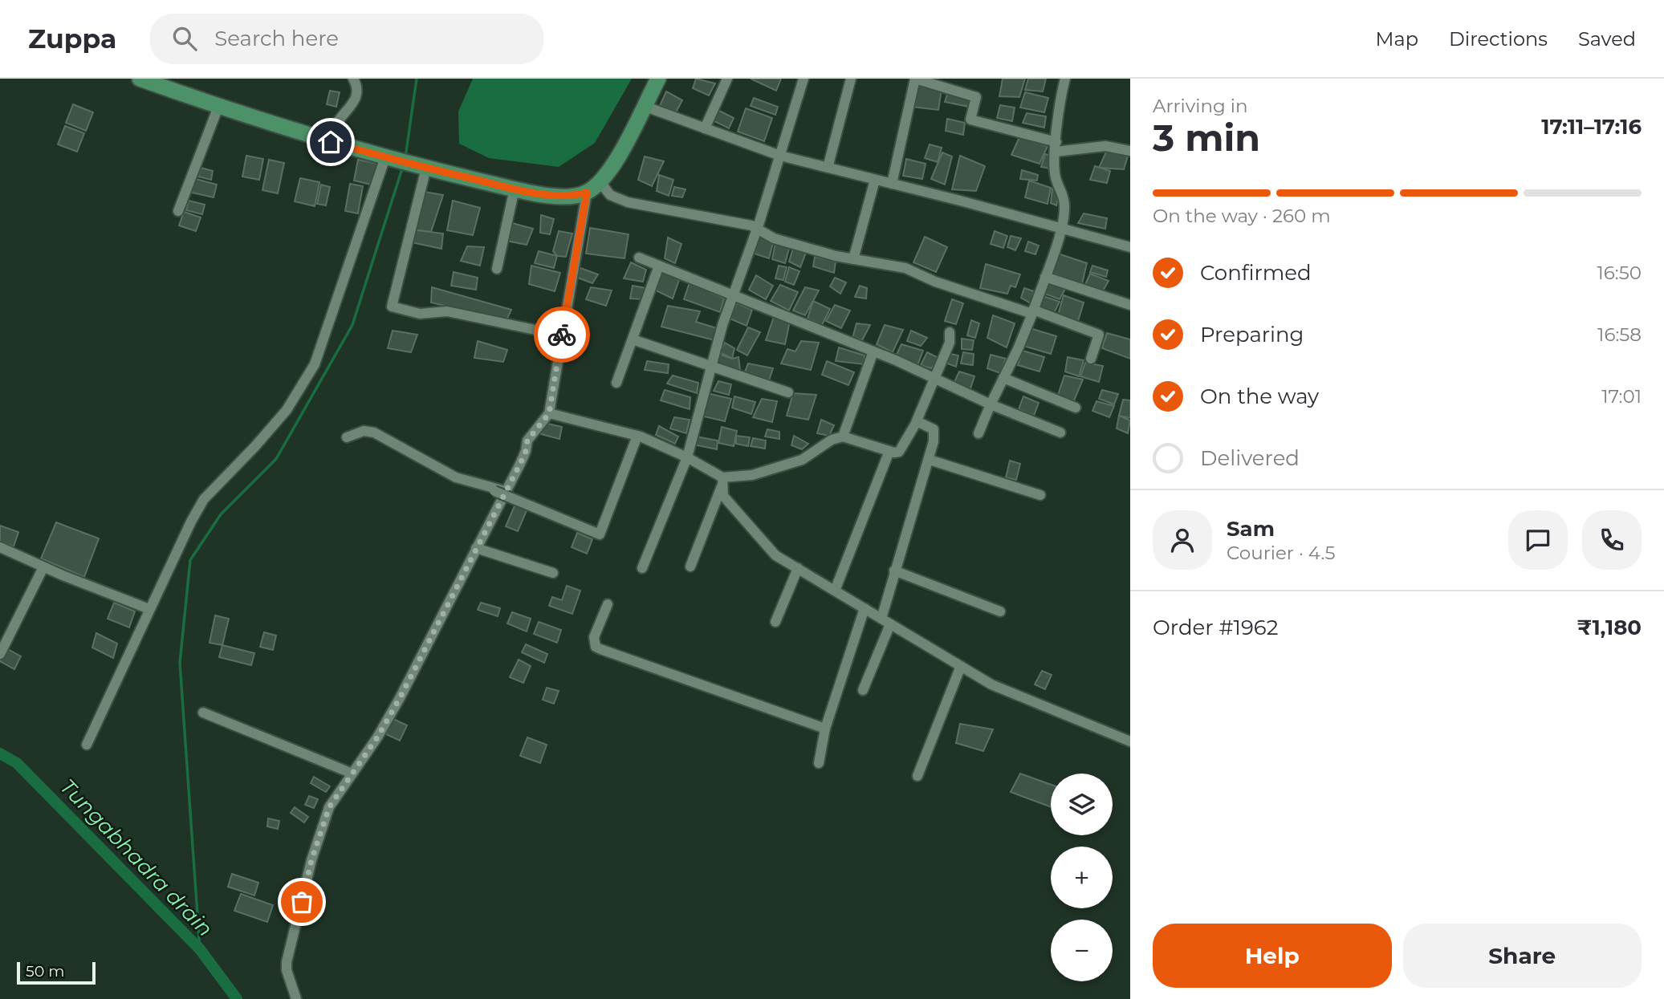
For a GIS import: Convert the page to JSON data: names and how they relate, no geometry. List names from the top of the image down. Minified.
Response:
{"water":["Tungabhadra drain"],"scale_bar":"50 m","page":{"header":"Zuppa","search":"Search here","nav":["Map","Directions","Saved"],"heading":["3 min","Arriving in","17:11–17:16"],"panel":["Sam","Courier · 4.5","Order #1962","₹1,180"],"bar":"On the way · 260 m","list":[["Confirmed","16:50"],["Preparing","16:58"],["On the way","17:01"],"Delivered"],"map_buttons":["+","−"],"buttons":["Help","Share"],"scale":"50 m"}}
